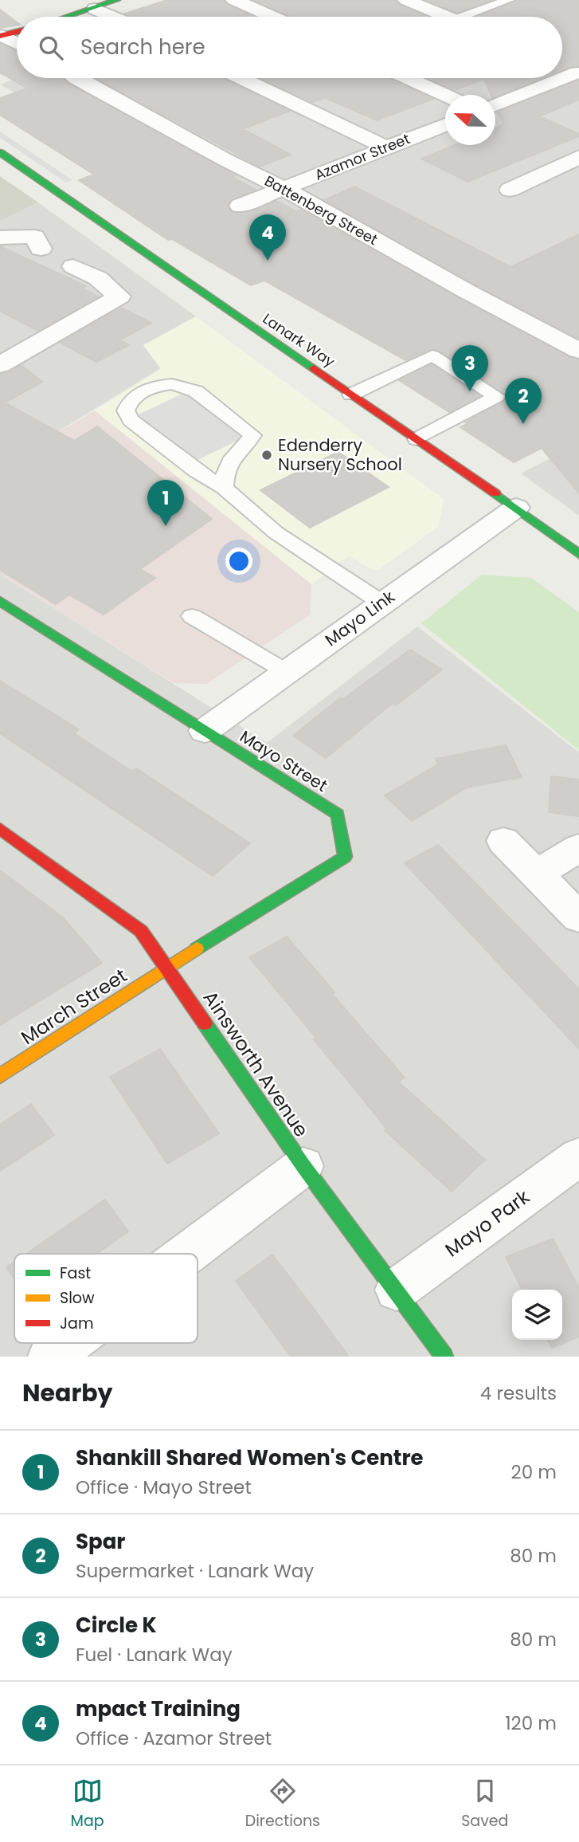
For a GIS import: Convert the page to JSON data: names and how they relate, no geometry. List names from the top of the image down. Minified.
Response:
{"streets":{"street":["Azamor Street","Battenberg Street","Lanark Way","Mayo Link","Mayo Street","March Street","Ainsworth Avenue","Mayo Park"]},"crossings":[["Azamor Street","Battenberg Street"],["Lanark Way","Mayo Link"],["Mayo Link","Mayo Street"],["Mayo Street","March Street"],["Mayo Street","Ainsworth Avenue"],["March Street","Ainsworth Avenue"],["Ainsworth Avenue","Mayo Park"]],"places":["Edenderry Nursery School"],"legend":["Fast","Slow","Jam"],"north":"left","page":{"search":"Search here","pins":["4","3","2","1"],"heading":["Nearby","4 results"],"list":[{"mark":"1","name":"Shankill Shared Women's Centre","note":"Office · Mayo Street","value":"20 m"},{"mark":"2","name":"Spar","note":"Supermarket · Lanark Way","value":"80 m"},{"mark":"3","name":"Circle K","note":"Fuel · Lanark Way","value":"80 m"},{"mark":"4","name":"mpact Training","note":"Office · Azamor Street","value":"120 m"}],"nav":["Map","Directions","Saved"]}}
